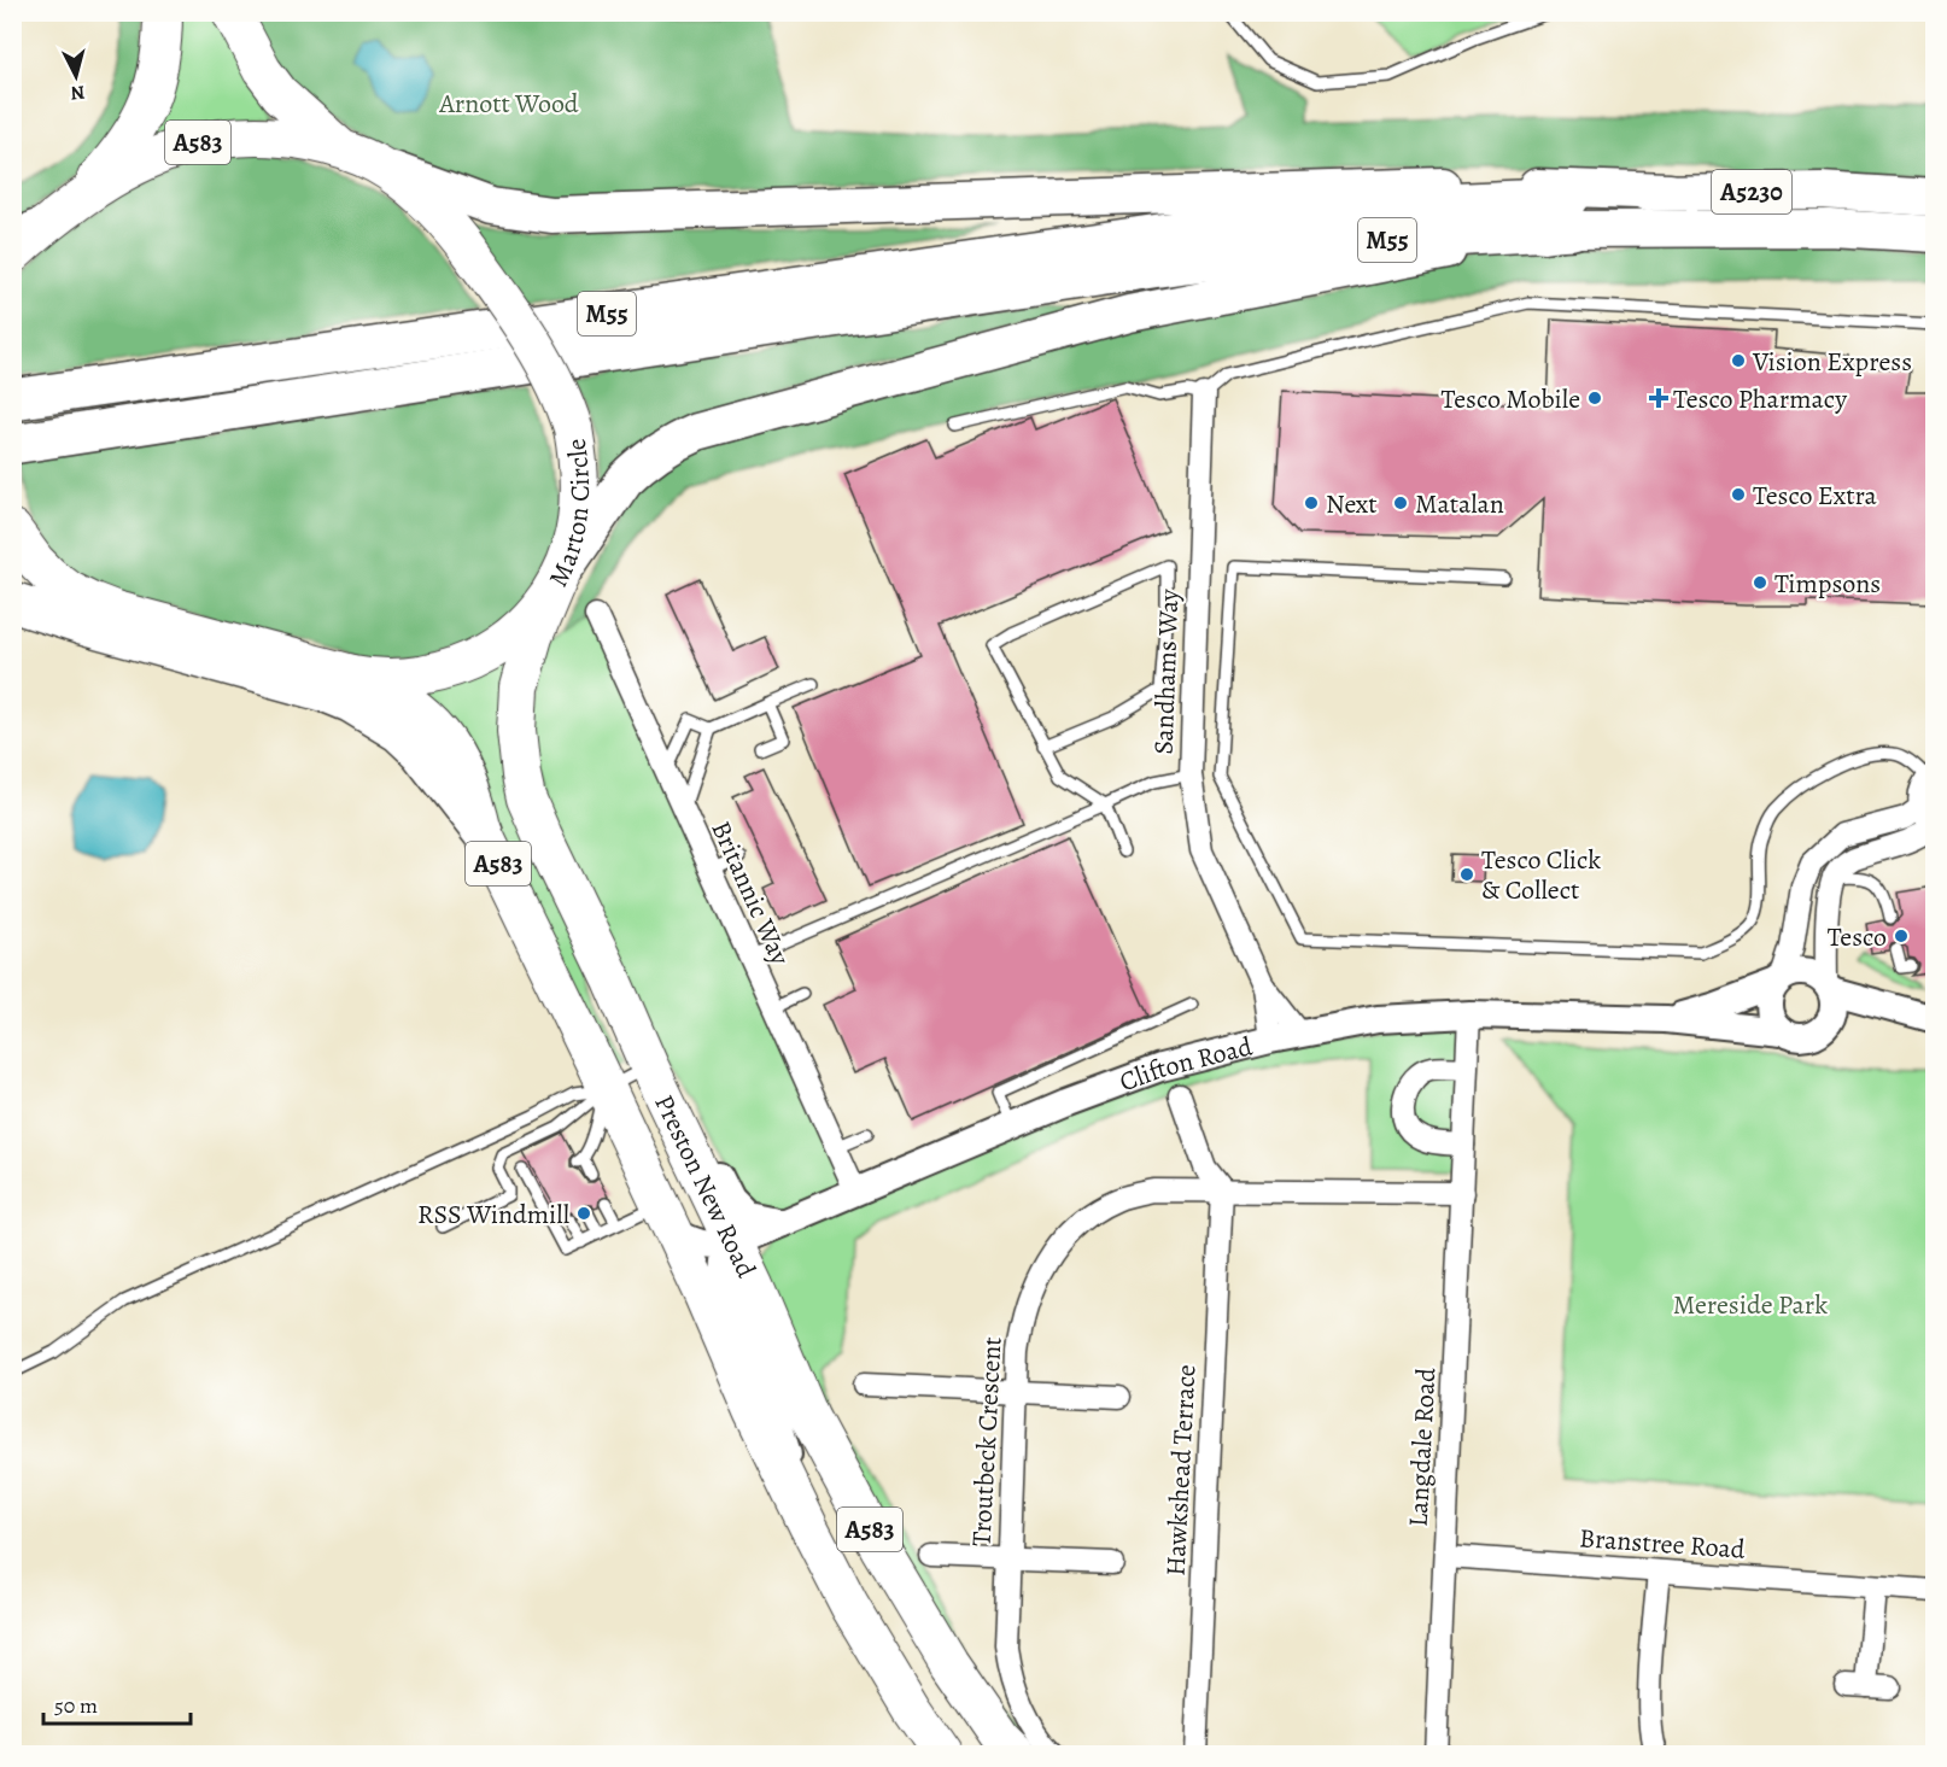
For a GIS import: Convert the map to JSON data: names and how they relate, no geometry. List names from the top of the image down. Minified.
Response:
{"streets":{"highway":["A583","M55","Marton Circle","Preston New Road"],"main road":["A5230"],"street":["Sandhams Way","Britannic Way","Clifton Road","Troutbeck Crescent","Langdale Road","Hawkshead Terrace","Branstree Road"]},"crossings":[["A583","Marton Circle"],["A583","Clifton Road"],["A583","Preston New Road"],["A5230","M55"],["Marton Circle","Preston New Road"],["Sandhams Way","Clifton Road"],["Britannic Way","Clifton Road"],["Clifton Road","Preston New Road"],["Clifton Road","Langdale Road"],["Troutbeck Crescent","Langdale Road"],["Troutbeck Crescent","Hawkshead Terrace"],["Langdale Road","Branstree Road"]],"parks":["Arnott Wood","Mereside Park"],"places":{"other":["Vision Express","Tesco Mobile","Tesco Extra","Next","Matalan","Timpsons","Tesco Click & Collect","Tesco","RSS Windmill"],"health":["Tesco Pharmacy"]},"scale_bar":"50 m","north":"bottom"}
